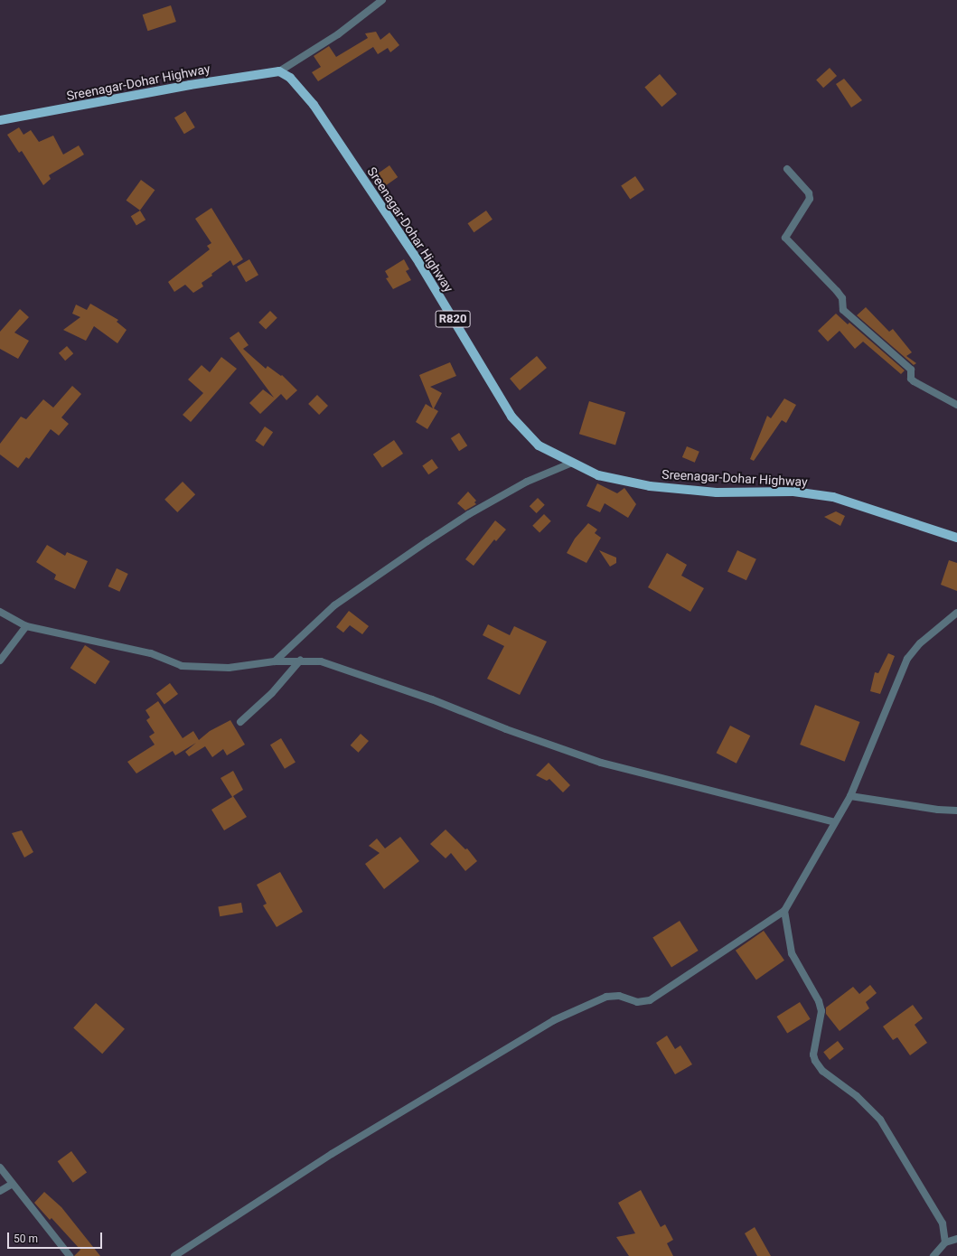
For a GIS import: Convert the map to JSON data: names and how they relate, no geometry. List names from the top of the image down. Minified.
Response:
{"streets":{"main road":["Sreenagar-Dohar Highway","R820"]},"scale_bar":"50 m"}
